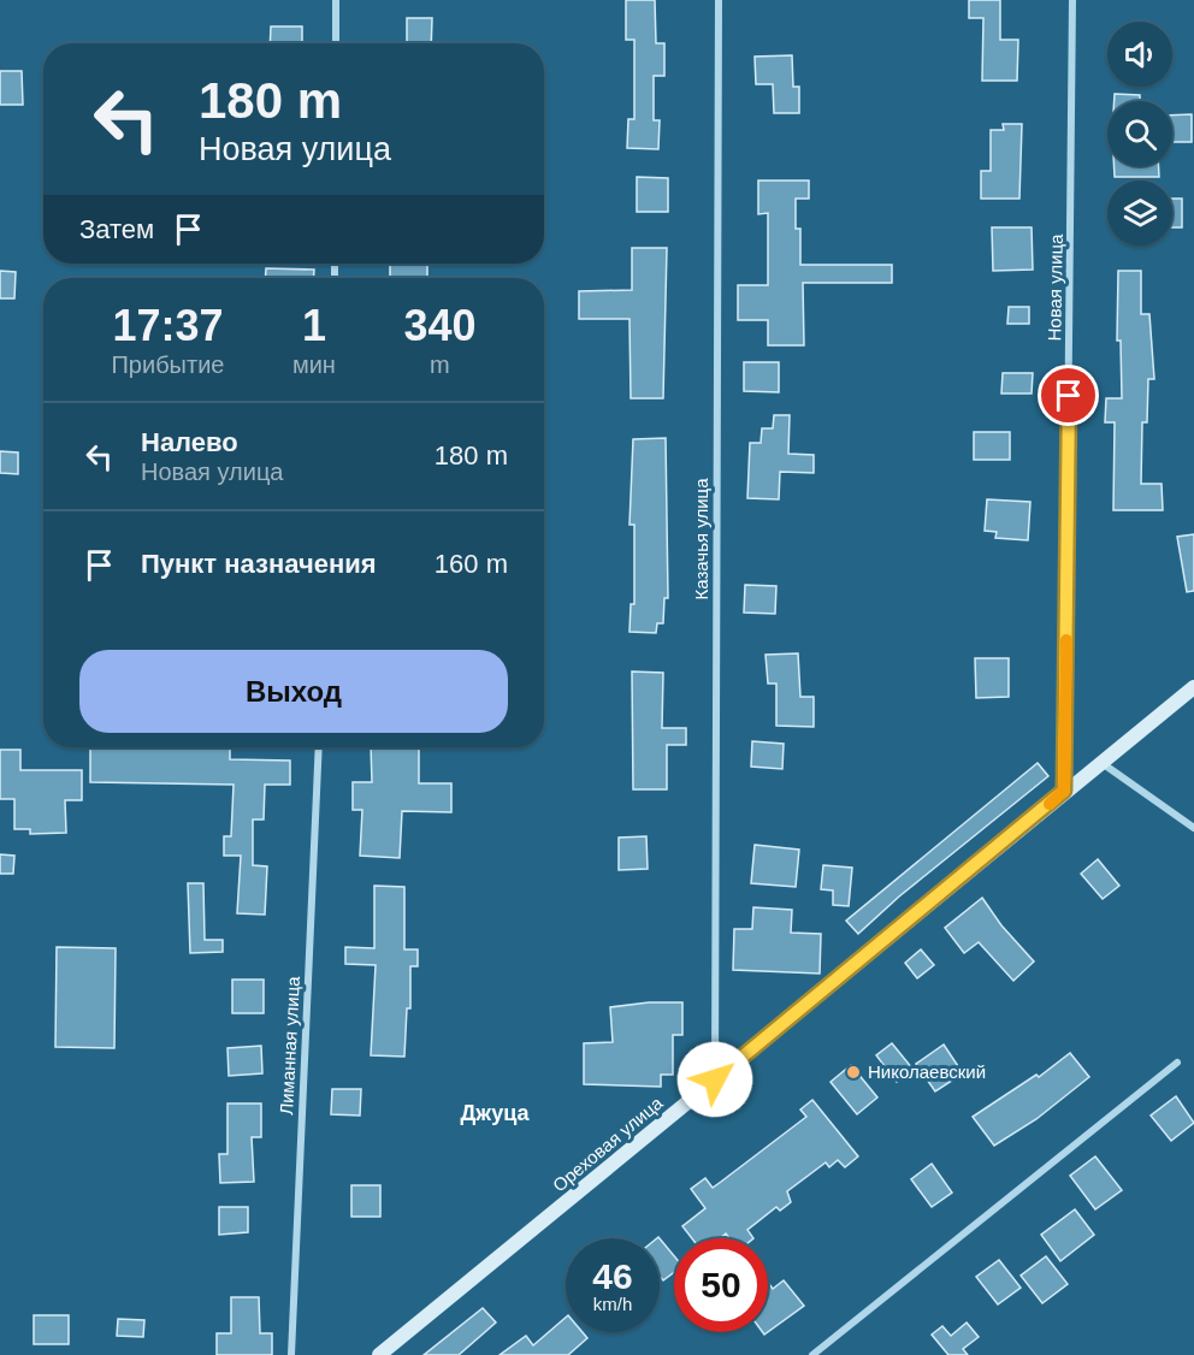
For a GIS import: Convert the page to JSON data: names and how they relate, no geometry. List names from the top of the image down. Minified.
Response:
{"streets":{"main road":["Ореховая улица"],"street":["Новая улица","Казачья улица","Лиманная улица"]},"crossings":[["Новая улица","Ореховая улица"],["Казачья улица","Ореховая улица"]],"districts":["Джуца"],"places":["Николаевский"],"page":{"turn":["180 m","Новая улица"],"then":"Затем","eta":["17:37","Прибытие","1","мин","340","m"],"list":[{"name":"Налево","note":"Новая улица","value":"180 m"},{"name":"Пункт назначения","value":"160 m"}],"buttons":"Выход","speed":"46 km/h","limit":"50"}}
